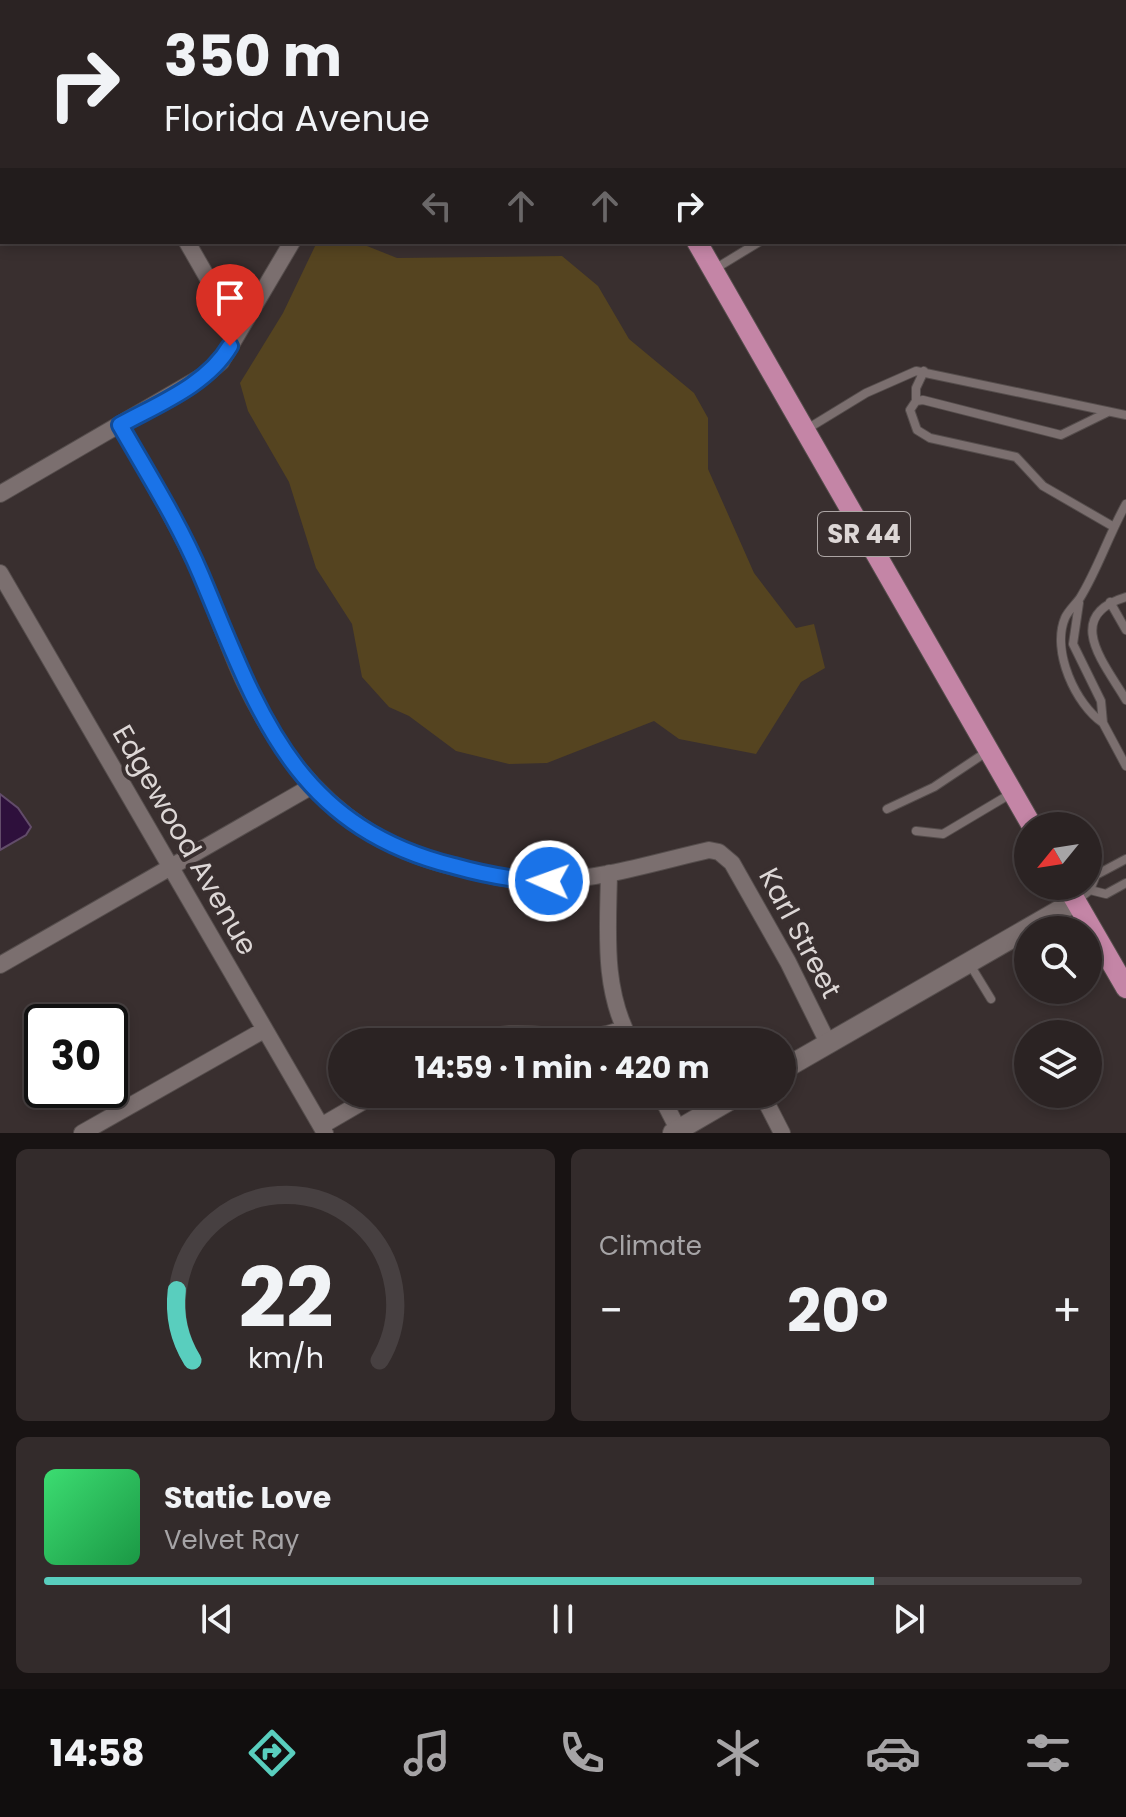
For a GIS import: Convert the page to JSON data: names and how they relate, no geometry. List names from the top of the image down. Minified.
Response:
{"streets":{"main road":["SR 44"],"street":["Edgewood Avenue","Karl Street"]},"north":"bottom left","page":{"turn":["350 m","Florida Avenue"],"limit":"30","trip":"14:59 · 1 min · 420 m","tile":"Climate","heat":["−","20°","+"],"song":["Static Love","Velvet Ray"],"tabs":"14:58","gauge":["22","km/h"]}}
